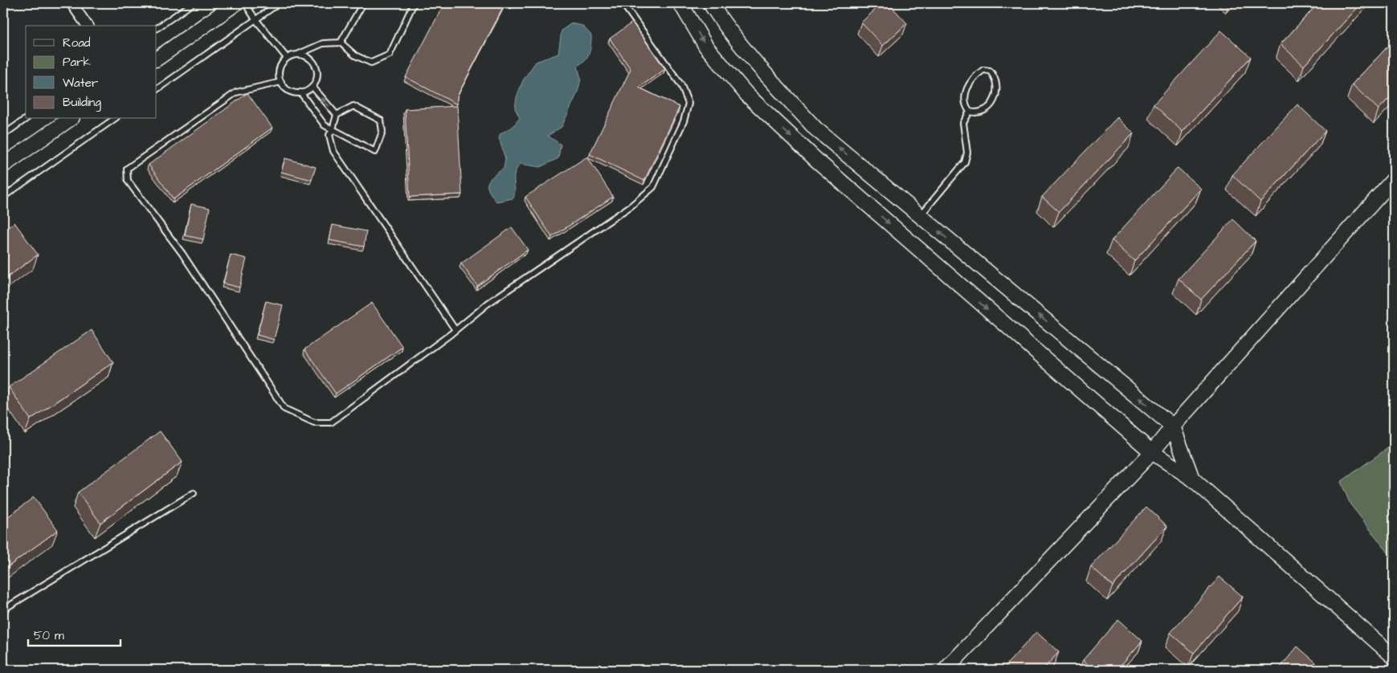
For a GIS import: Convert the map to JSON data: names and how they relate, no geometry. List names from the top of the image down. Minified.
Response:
{"legend":["Road","Park","Water","Building"],"scale_bar":"50 m"}
